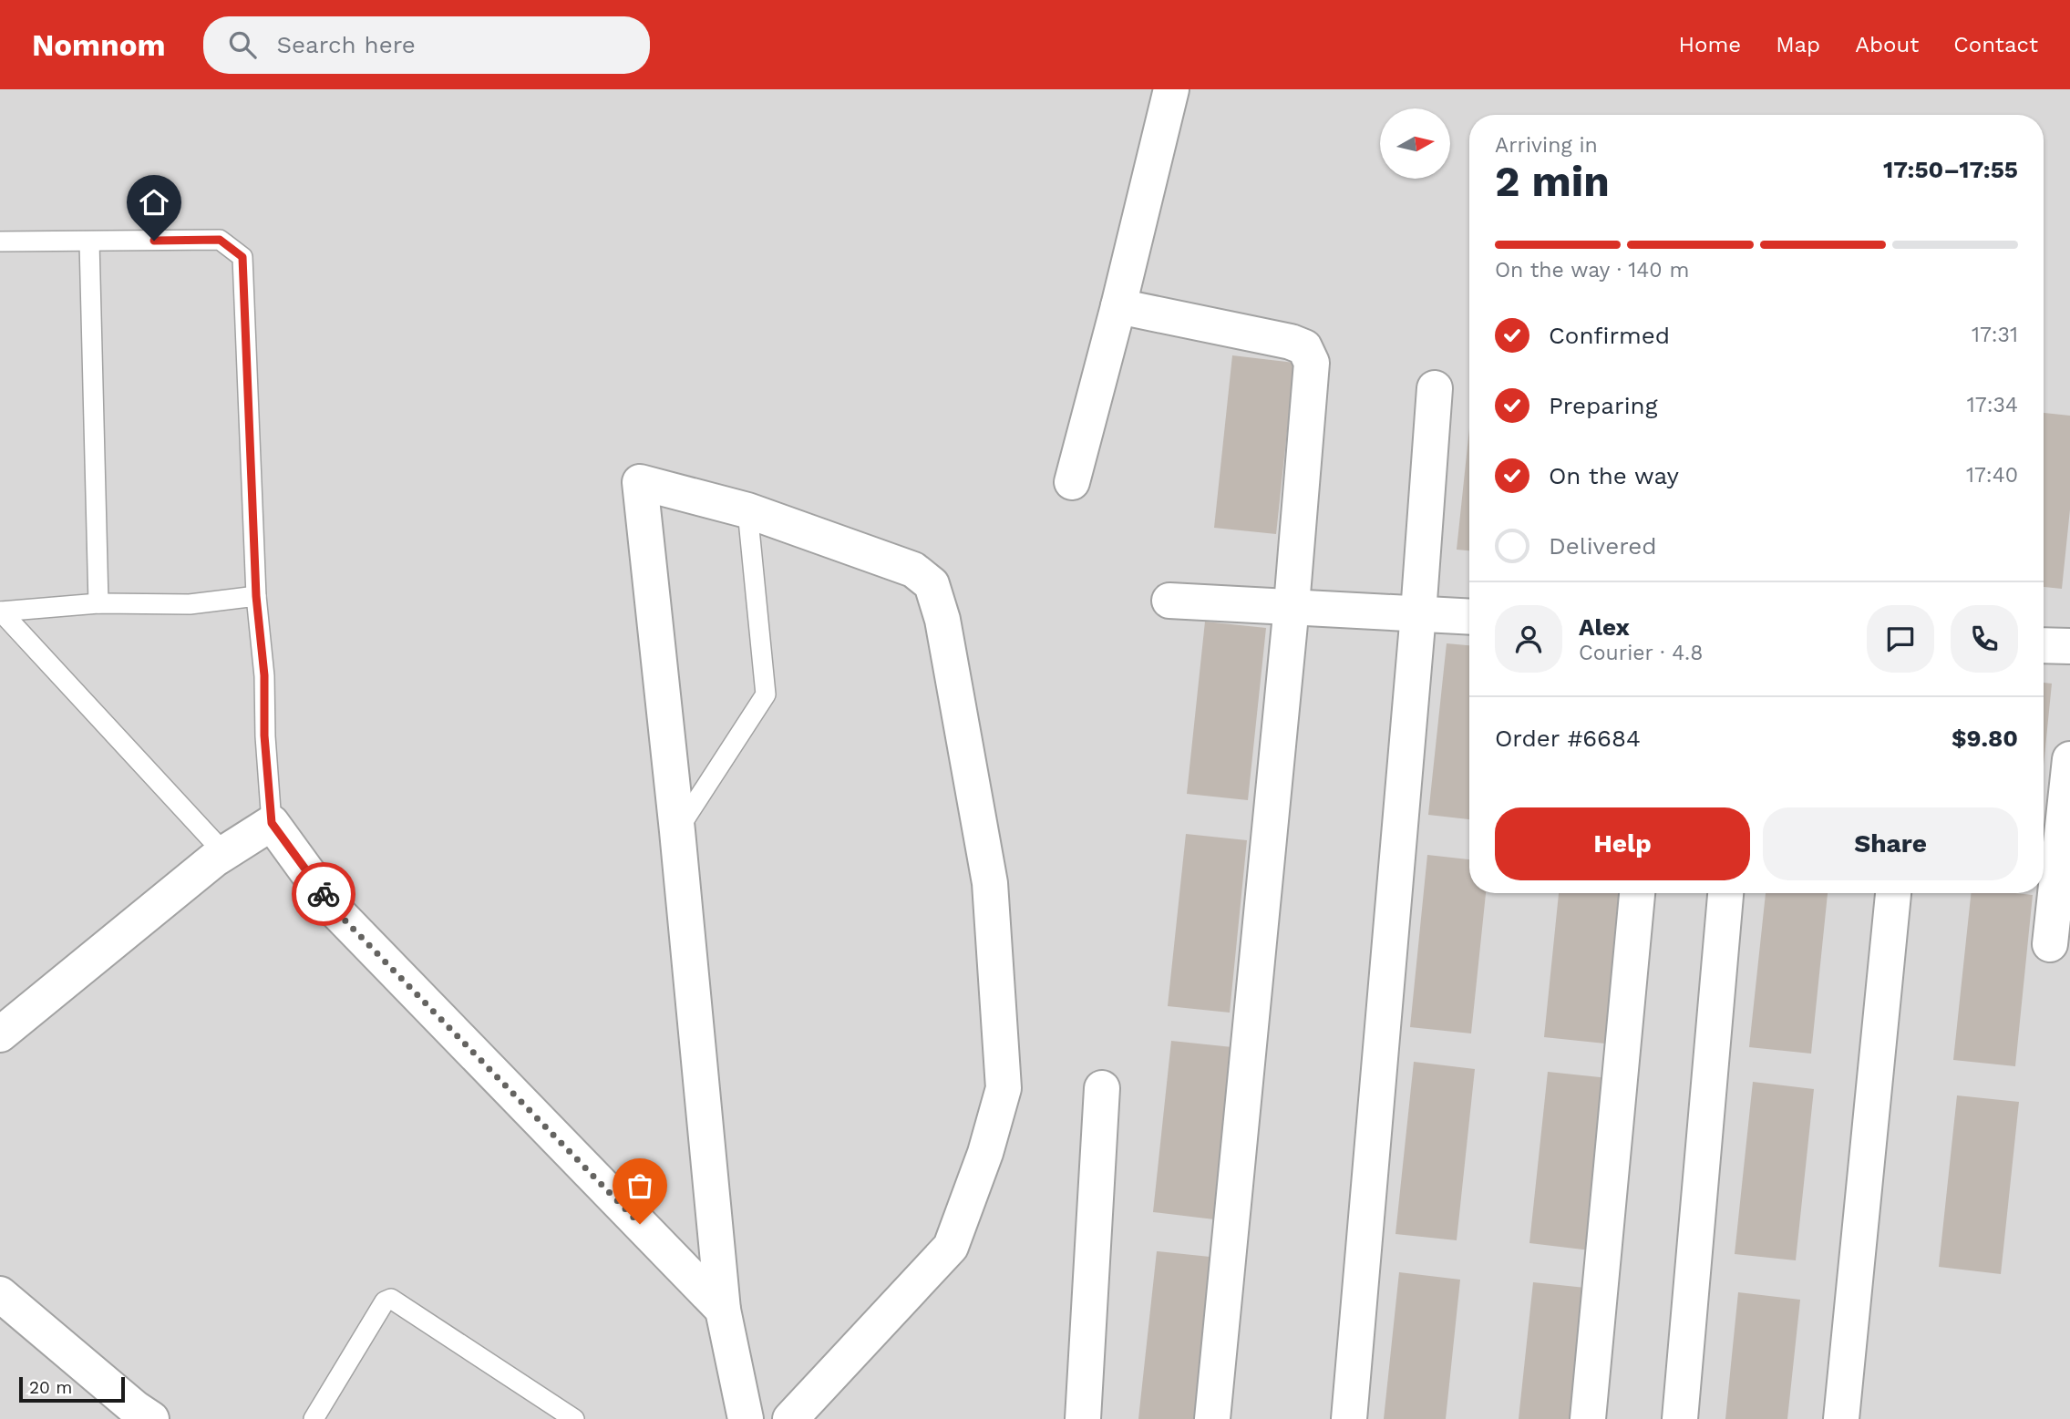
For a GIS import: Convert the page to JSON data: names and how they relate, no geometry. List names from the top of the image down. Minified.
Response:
{"scale_bar":"20 m","north":"right","page":{"header":"Nomnom","search":"Search here","nav":["Home","Map","About","Contact"],"heading":["2 min","Arriving in","17:50–17:55"],"panel":["Alex","Courier · 4.8","Order #6684","$9.80"],"bar":"On the way · 140 m","list":[["Confirmed","17:31"],["Preparing","17:34"],["On the way","17:40"],"Delivered"],"buttons":["Help","Share"],"scale":"20 m"}}
